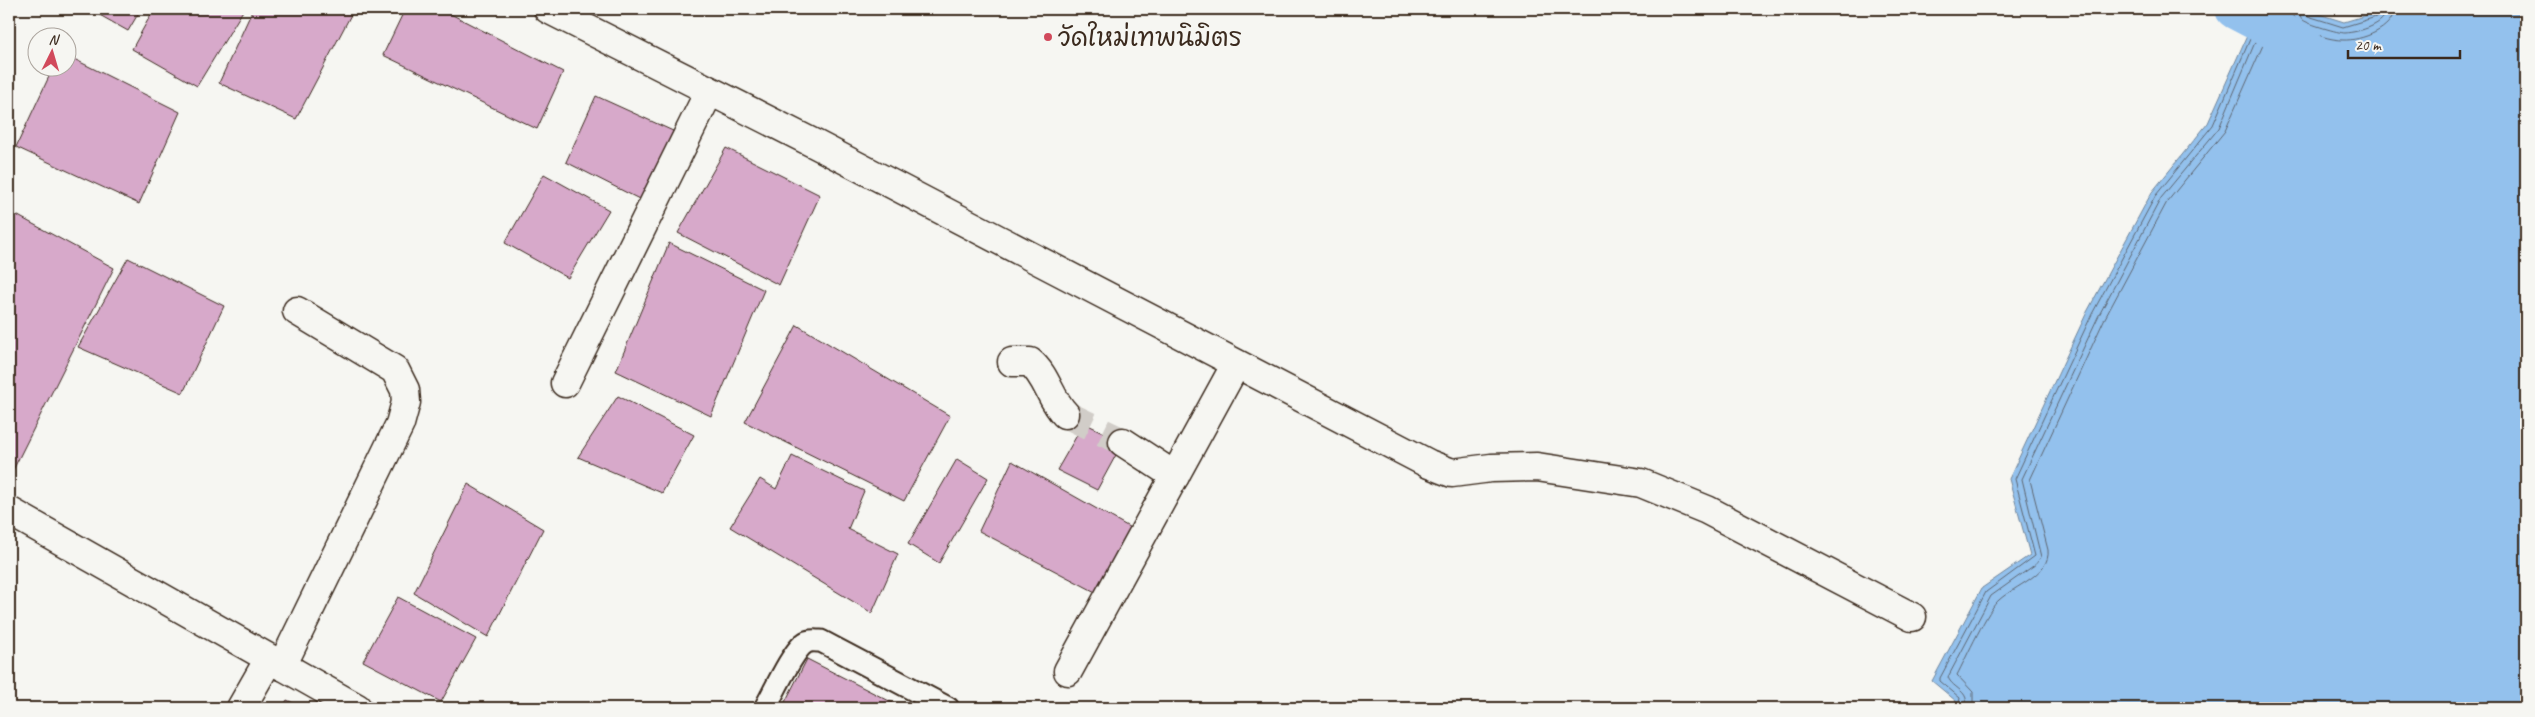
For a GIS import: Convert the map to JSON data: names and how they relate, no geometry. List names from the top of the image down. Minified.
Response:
{"places":["วัดใหม่เทพนิมิตร"],"scale_bar":"20 m","north":"top"}
